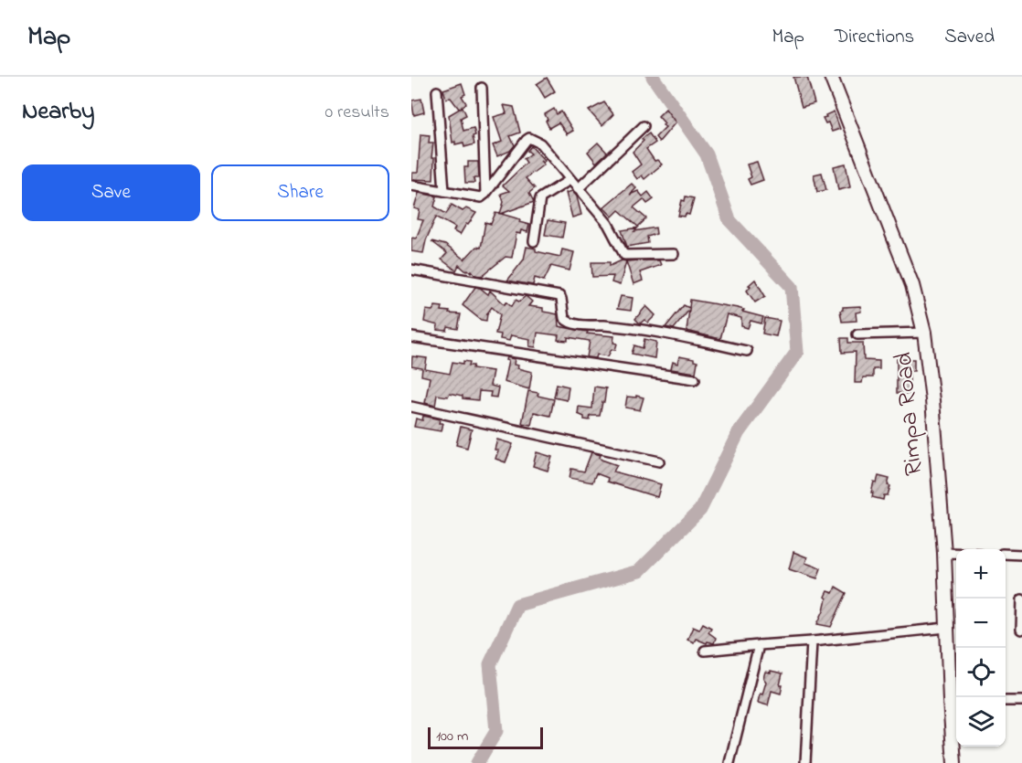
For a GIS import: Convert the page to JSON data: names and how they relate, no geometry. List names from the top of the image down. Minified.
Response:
{"streets":{"street":["Rimpa Road"]},"scale_bar":"100 m","page":{"header":"Map","nav":["Map","Directions","Saved"],"heading":["Nearby","0 results"],"buttons":["Save","Share"],"map_buttons":["+","−"],"scale":"100 m"}}
